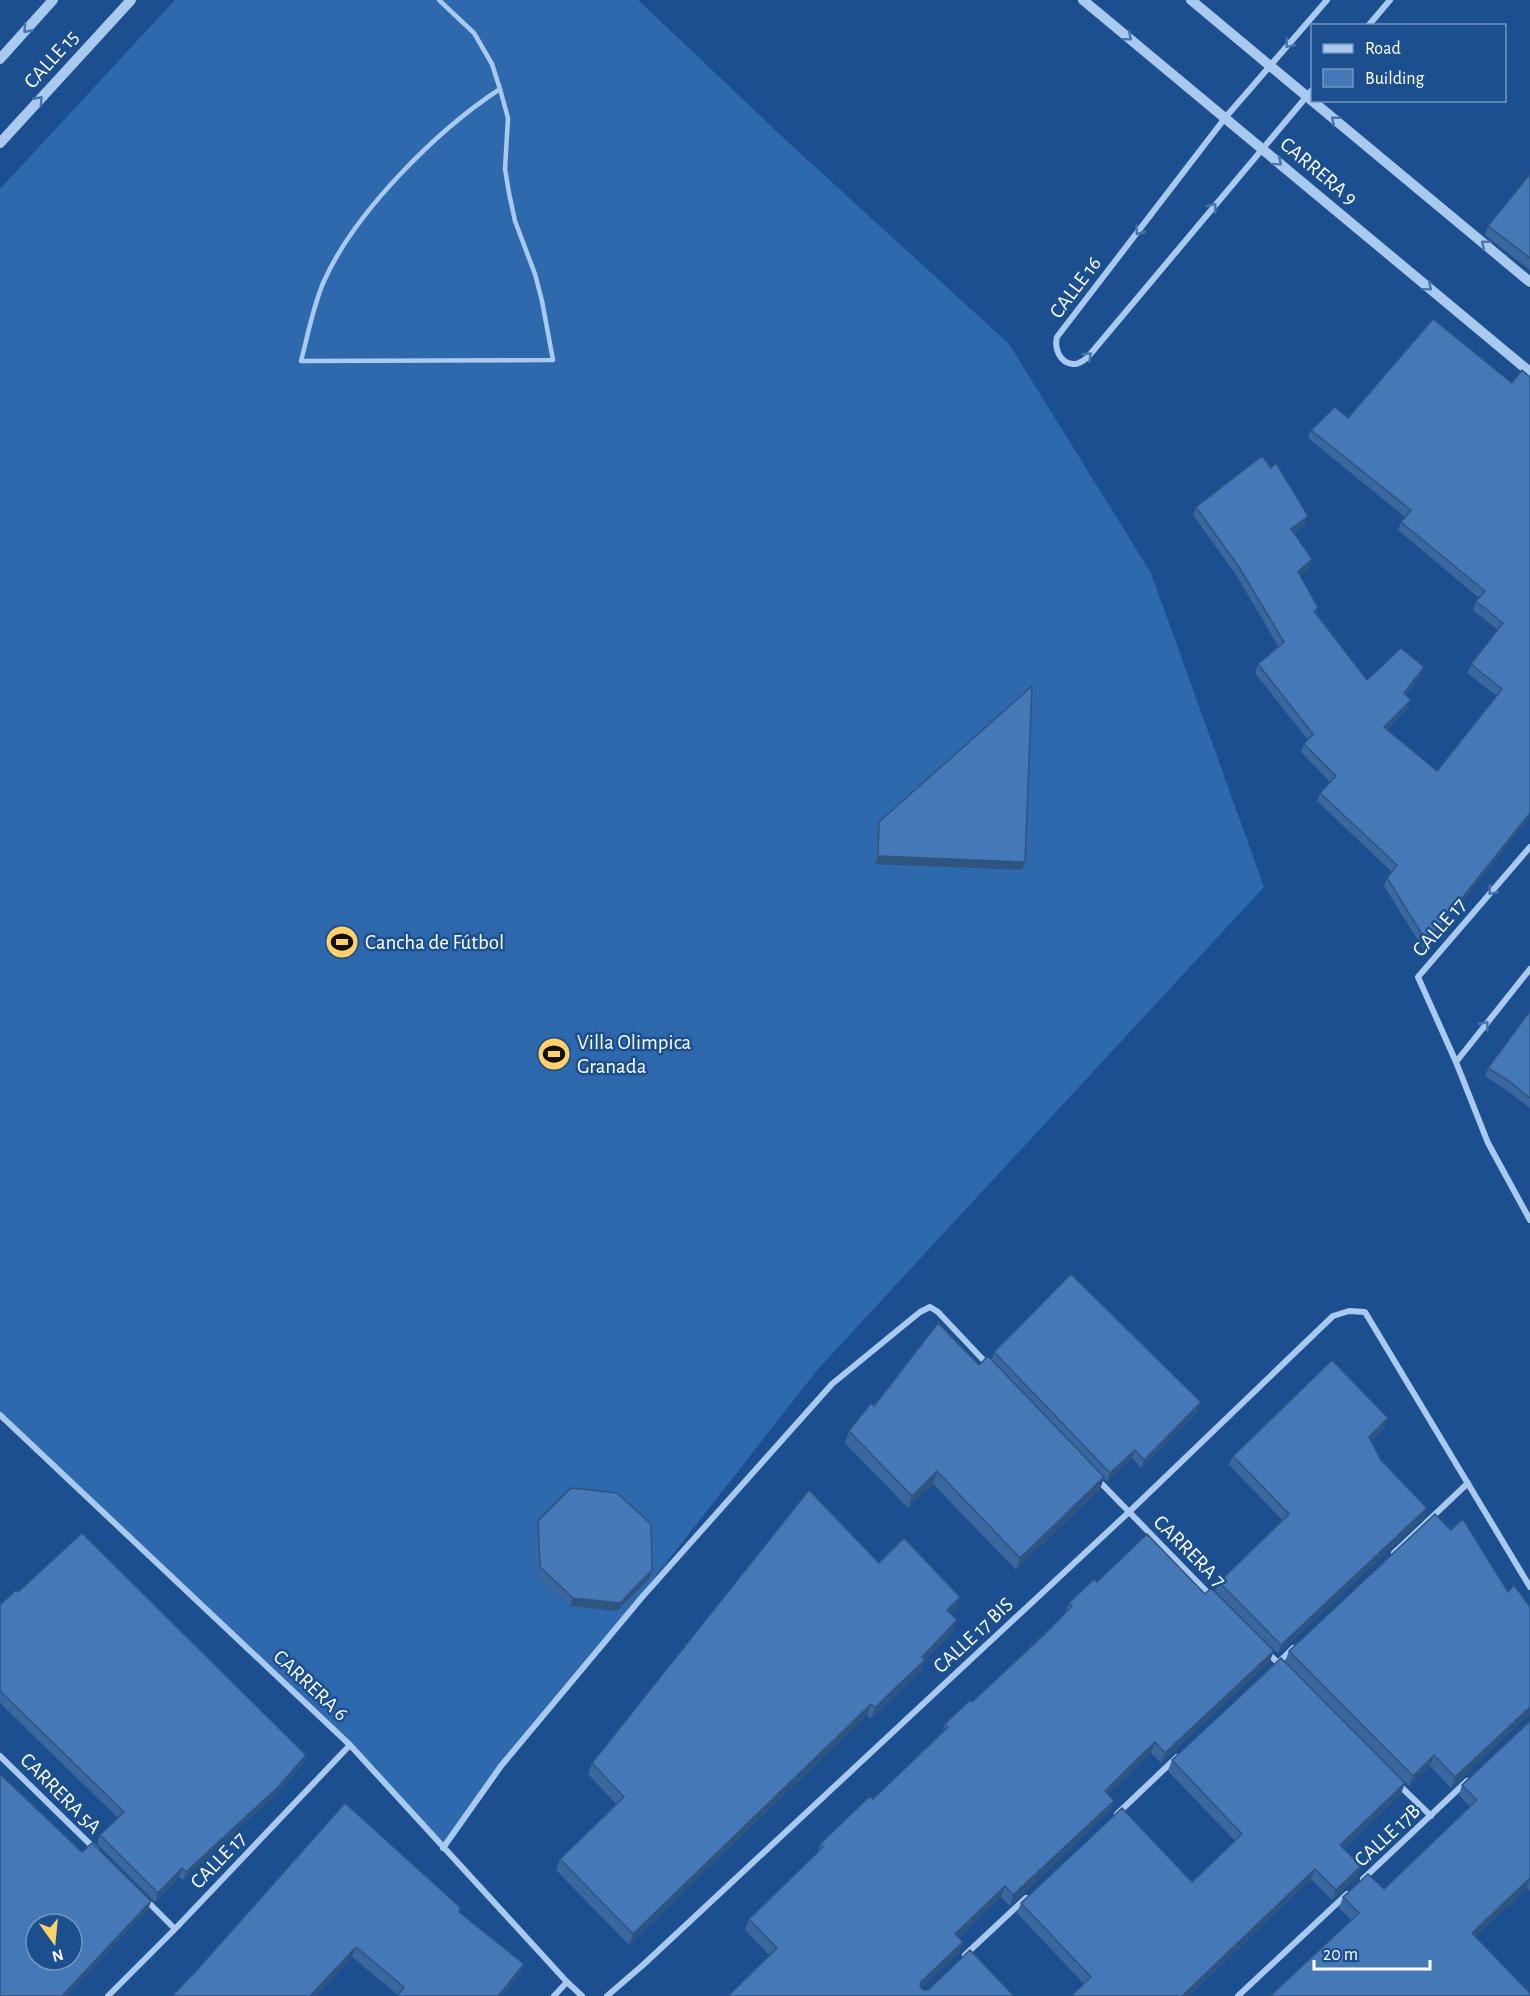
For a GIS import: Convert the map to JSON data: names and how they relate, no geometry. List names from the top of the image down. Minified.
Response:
{"streets":{"street":["CALLE 15","CARRERA 9","CALLE 16","CALLE 17","CARRERA 7","CALLE 17 BIS","CARRERA 6","CARRERA 5A","CALLE 17B"]},"crossings":[["CARRERA 9","CALLE 16"],["CALLE 17","CARRERA 6"],["CARRERA 7","CALLE 17 BIS"]],"one_way":["CALLE 17"],"places":{"sports":["Cancha de Fútbol","Villa Olimpica Granada"]},"legend":["Road","Building"],"scale_bar":"20 m","north":"bottom"}
